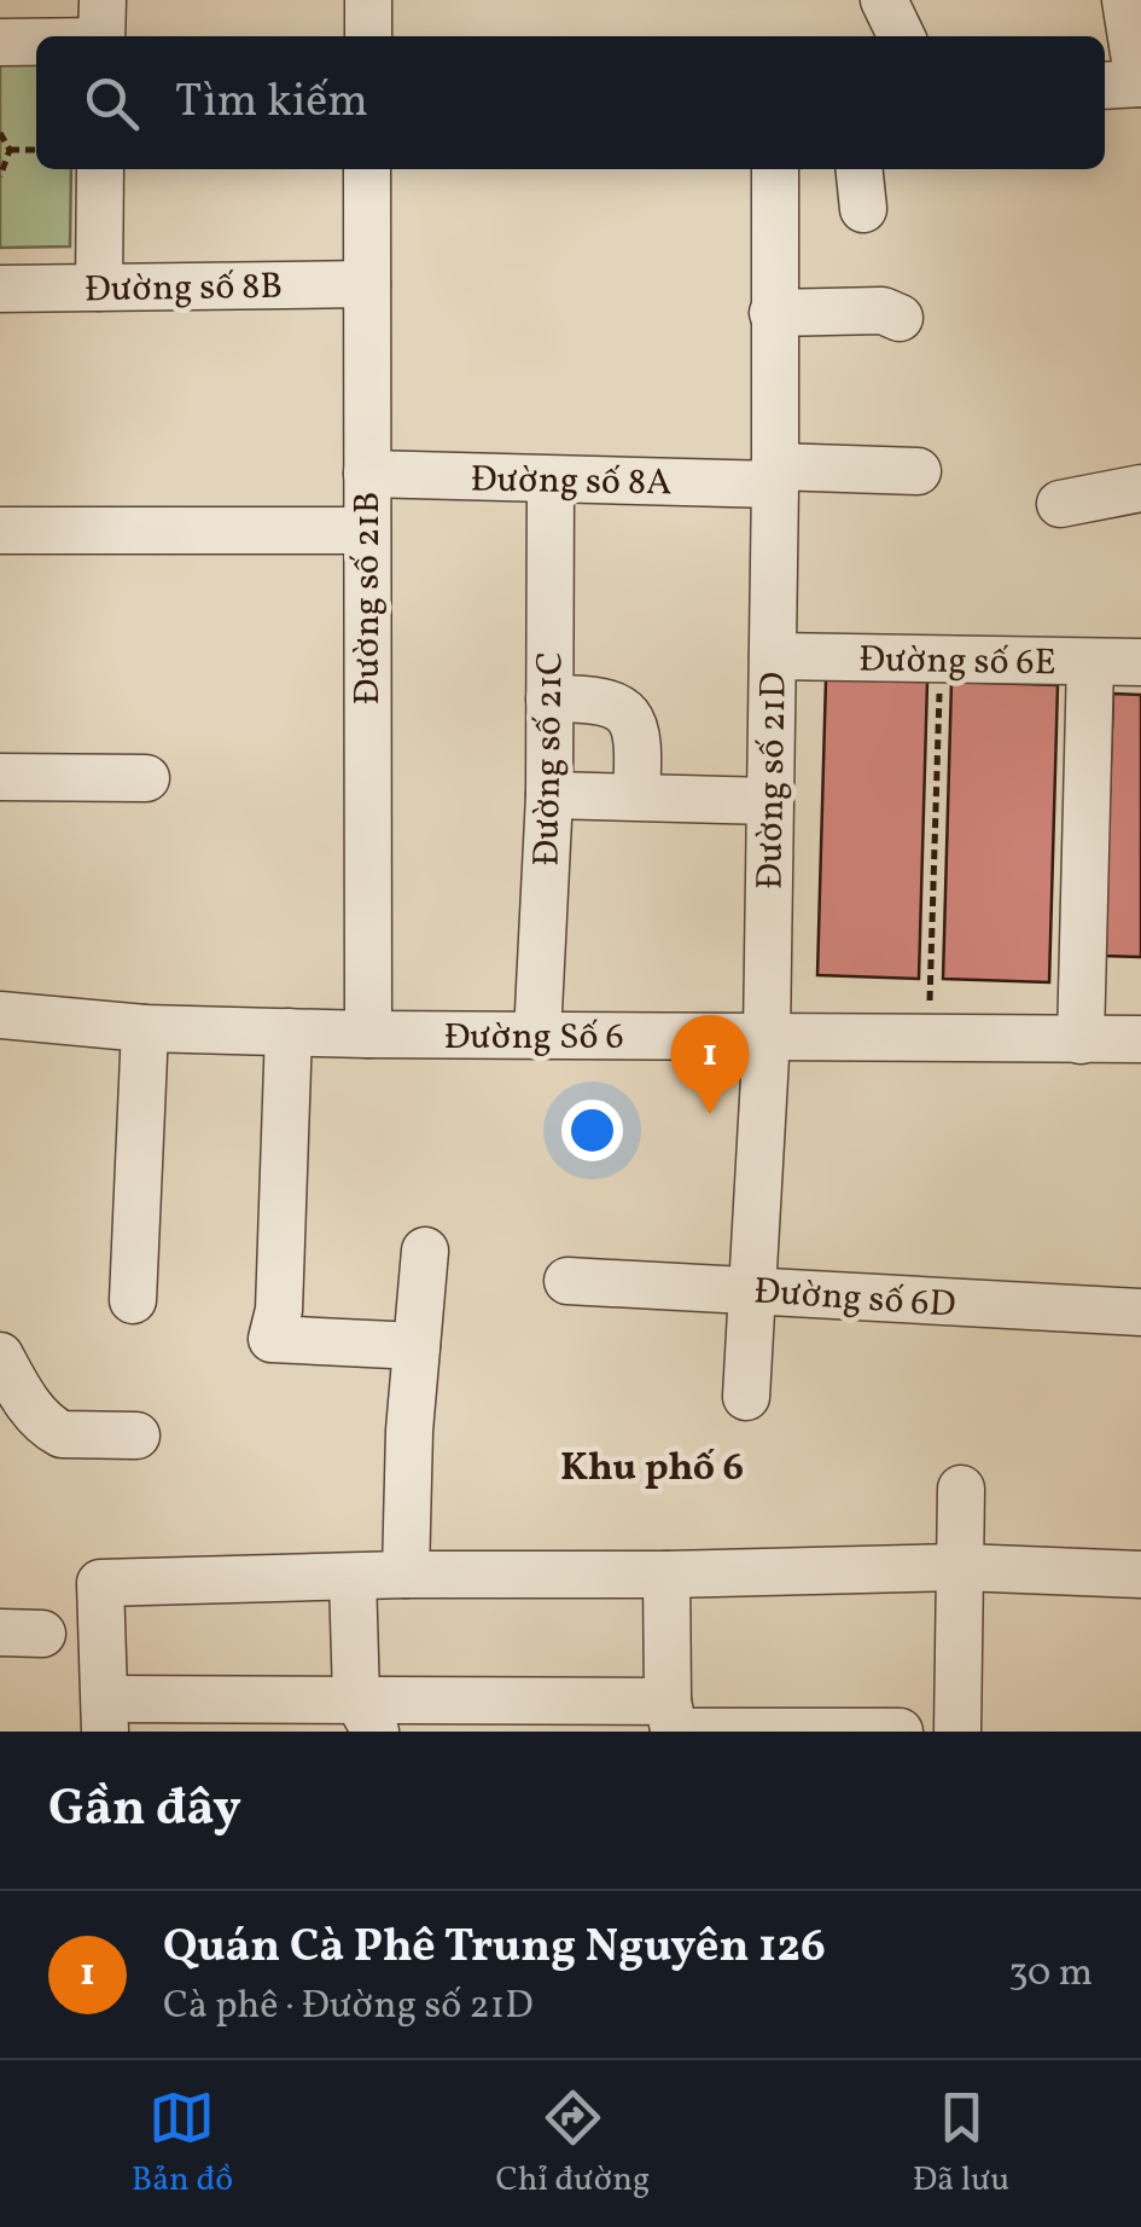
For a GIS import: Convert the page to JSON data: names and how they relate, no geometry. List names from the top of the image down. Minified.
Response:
{"streets":{"street":["Đường số 8B","Đường số 8A","Đường số 21B","Đường số 6E","Đường số 21C","Đường số 21D","Đường Số 6","Đường số 6D"]},"crossings":[["Đường số 8B","Đường số 21B"],["Đường số 8A","Đường số 21B"],["Đường số 8A","Đường số 21C"],["Đường số 8A","Đường số 21D"],["Đường số 21B","Đường Số 6"],["Đường số 6E","Đường số 21D"],["Đường số 21C","Đường Số 6"],["Đường số 21D","Đường Số 6"],["Đường số 21D","Đường số 6D"]],"districts":["Khu phố 6"],"page":{"search":"Tìm kiếm","pins":"1","heading":"Gần đây","list":[{"mark":"1","name":"Quán Cà Phê Trung Nguyên 126","note":"Cà phê · Đường số 21D","value":"30 m"}],"nav":["Bản đồ","Chỉ đường","Đã lưu"]}}
